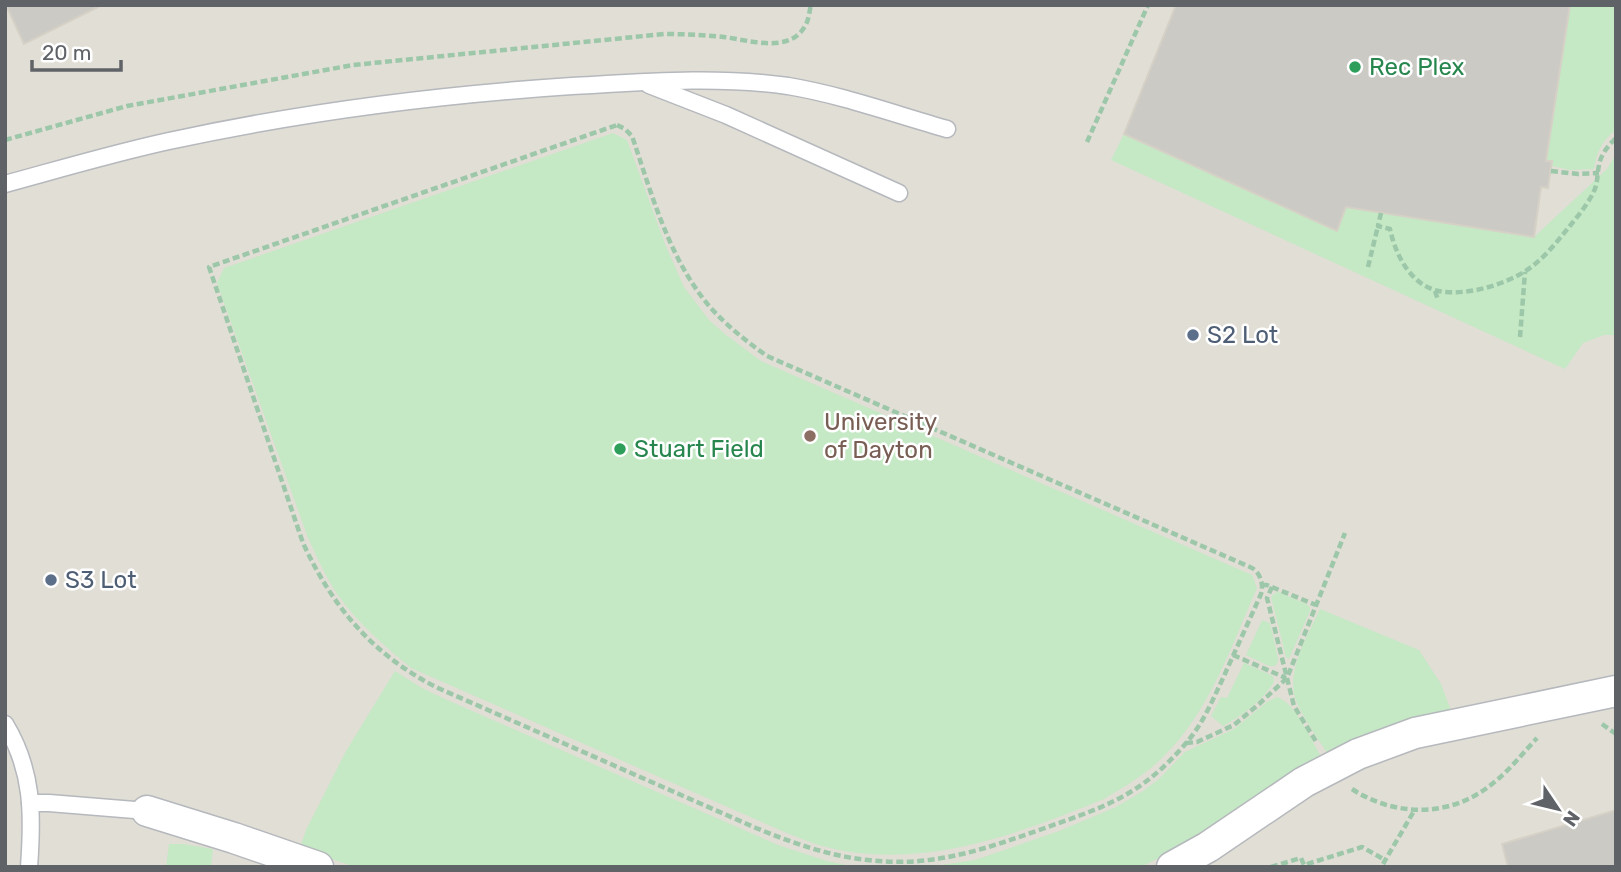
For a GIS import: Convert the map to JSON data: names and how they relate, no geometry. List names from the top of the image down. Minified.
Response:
{"places":["Rec Plex","S2 Lot","University of Dayton","Stuart Field","S3 Lot"],"scale_bar":"20 m","north":"bottom right"}
